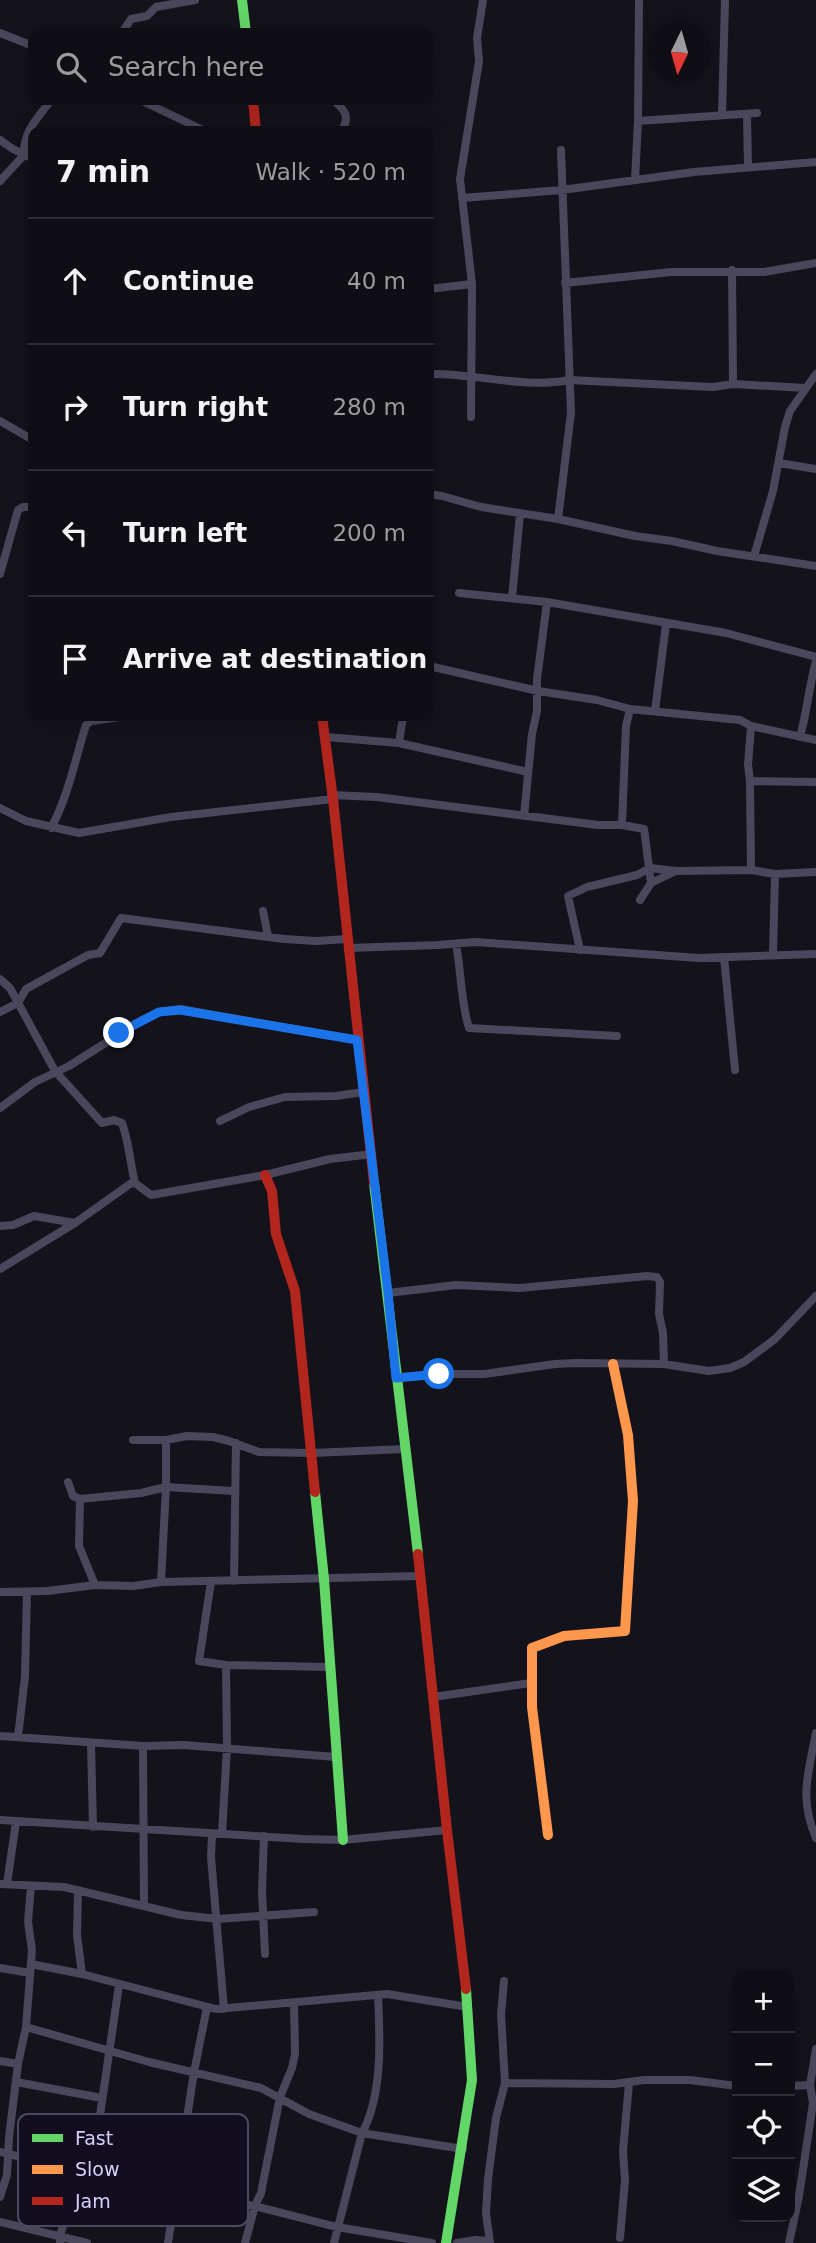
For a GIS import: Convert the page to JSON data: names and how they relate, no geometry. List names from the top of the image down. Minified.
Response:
{"legend":["Fast","Slow","Jam"],"north":"bottom","page":{"search":"Search here","heading":["7 min","Walk · 520 m"],"list":[["Continue","40 m"],["Turn right","280 m"],["Turn left","200 m"],"Arrive at destination"],"map_buttons":["+","−"]}}
